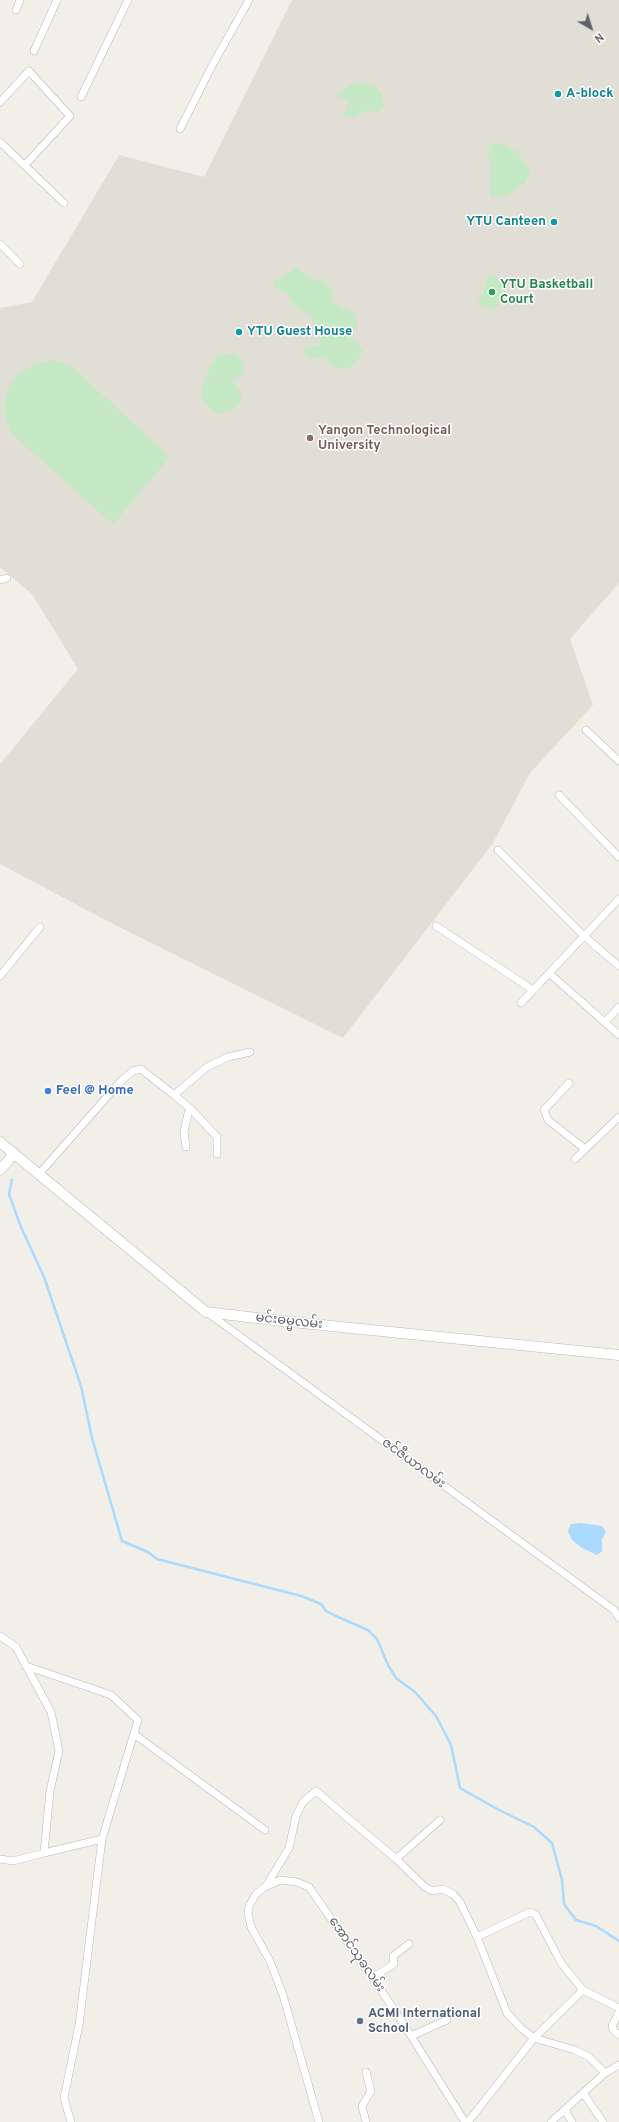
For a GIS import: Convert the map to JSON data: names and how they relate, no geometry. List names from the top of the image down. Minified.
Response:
{"streets":{"main road":["မင်းဓမ္မလမ်း"],"street":["ဇင်ဇီယာလမ်း","အောင်သုခလမ်း"]},"crossings":[["မင်းဓမ္မလမ်း","ဇင်ဇီယာလမ်း"]],"places":["A-block","YTU Canteen","YTU Basketball Court","YTU Guest House","Yangon Technological University","Feel @ Home","ACMI International School"],"north":"bottom right"}
